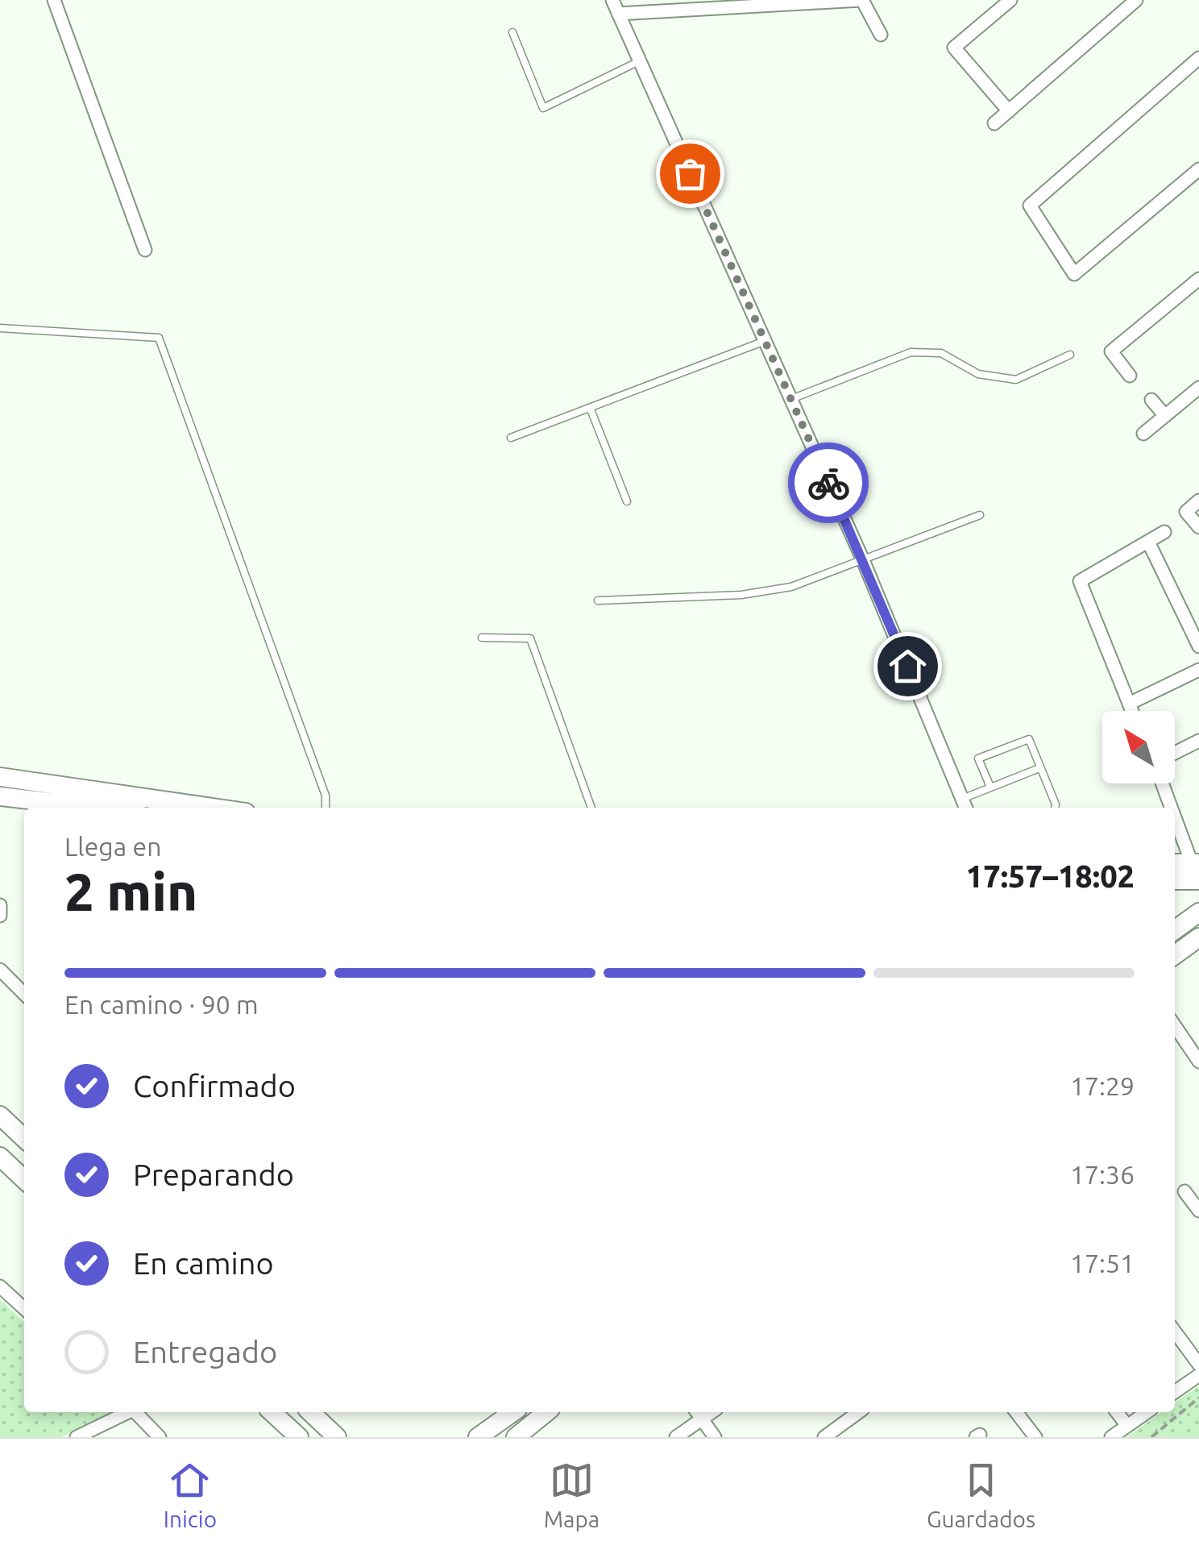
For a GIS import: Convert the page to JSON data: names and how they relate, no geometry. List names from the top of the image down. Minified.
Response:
{"north":"top left","page":{"heading":["2 min","Llega en","17:57–18:02"],"bar":"En camino · 90 m","list":[["Confirmado","17:29"],["Preparando","17:36"],["En camino","17:51"],"Entregado"],"tabs":["Inicio","Mapa","Guardados"]}}
